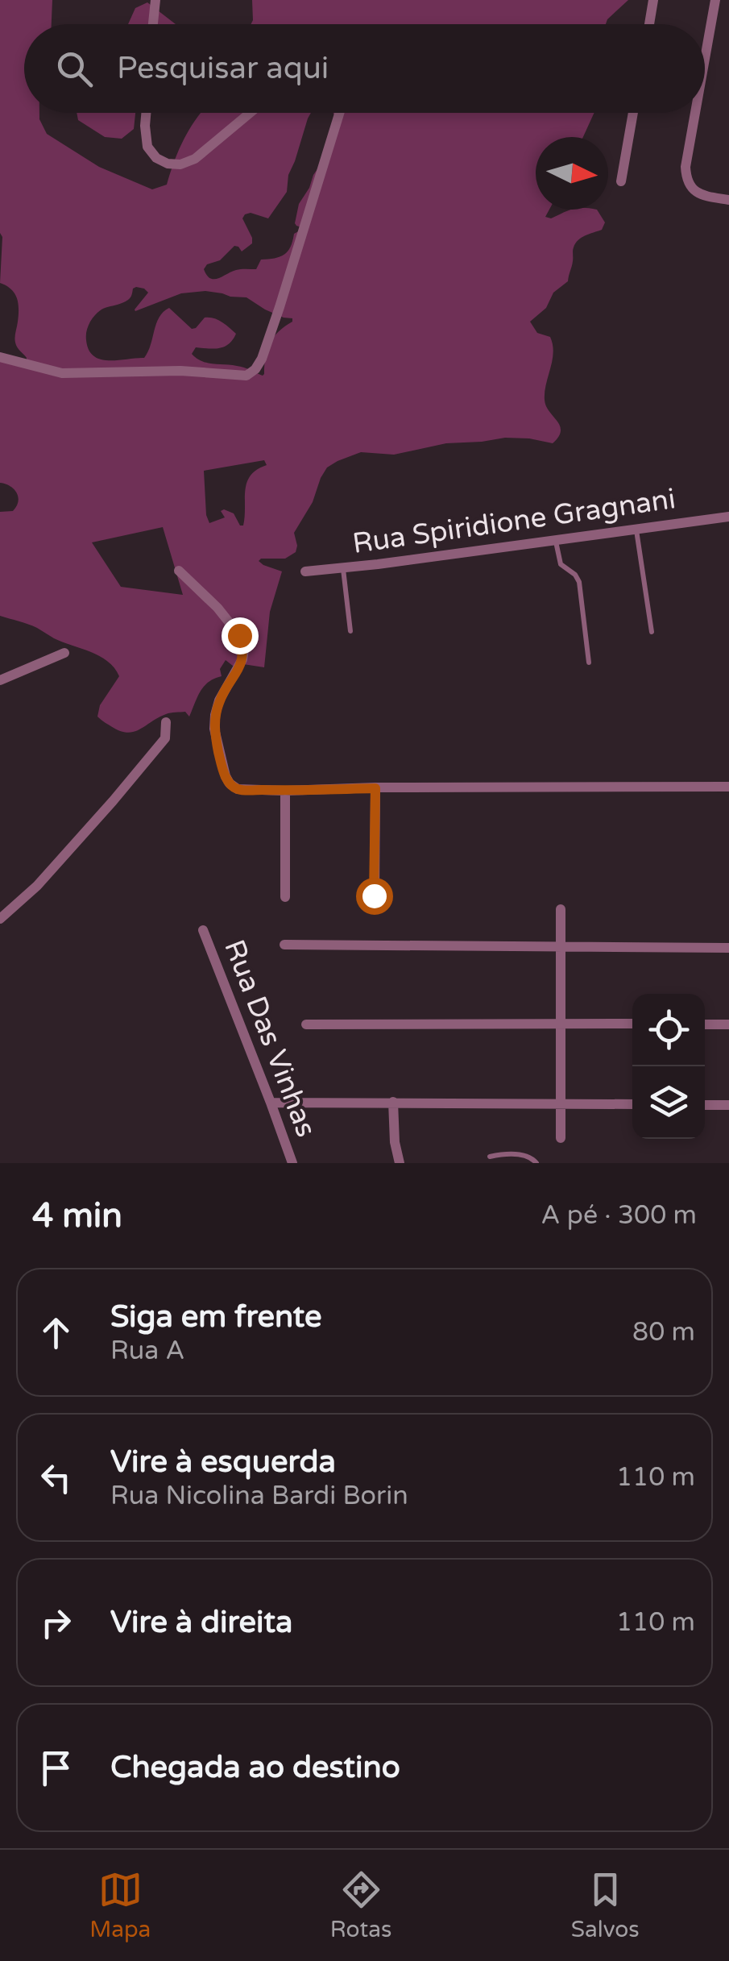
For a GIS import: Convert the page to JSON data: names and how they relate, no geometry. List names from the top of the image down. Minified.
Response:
{"streets":{"street":["Rua Spiridione Gragnani","Rua Das Vinhas"]},"north":"right","page":{"search":"Pesquisar aqui","heading":["4 min","A pé · 300 m"],"list":[["Siga em frente","Rua A","80 m"],["Vire à esquerda","Rua Nicolina Bardi Borin","110 m"],["Vire à direita","110 m"],"Chegada ao destino"],"nav":["Mapa","Rotas","Salvos"]}}
